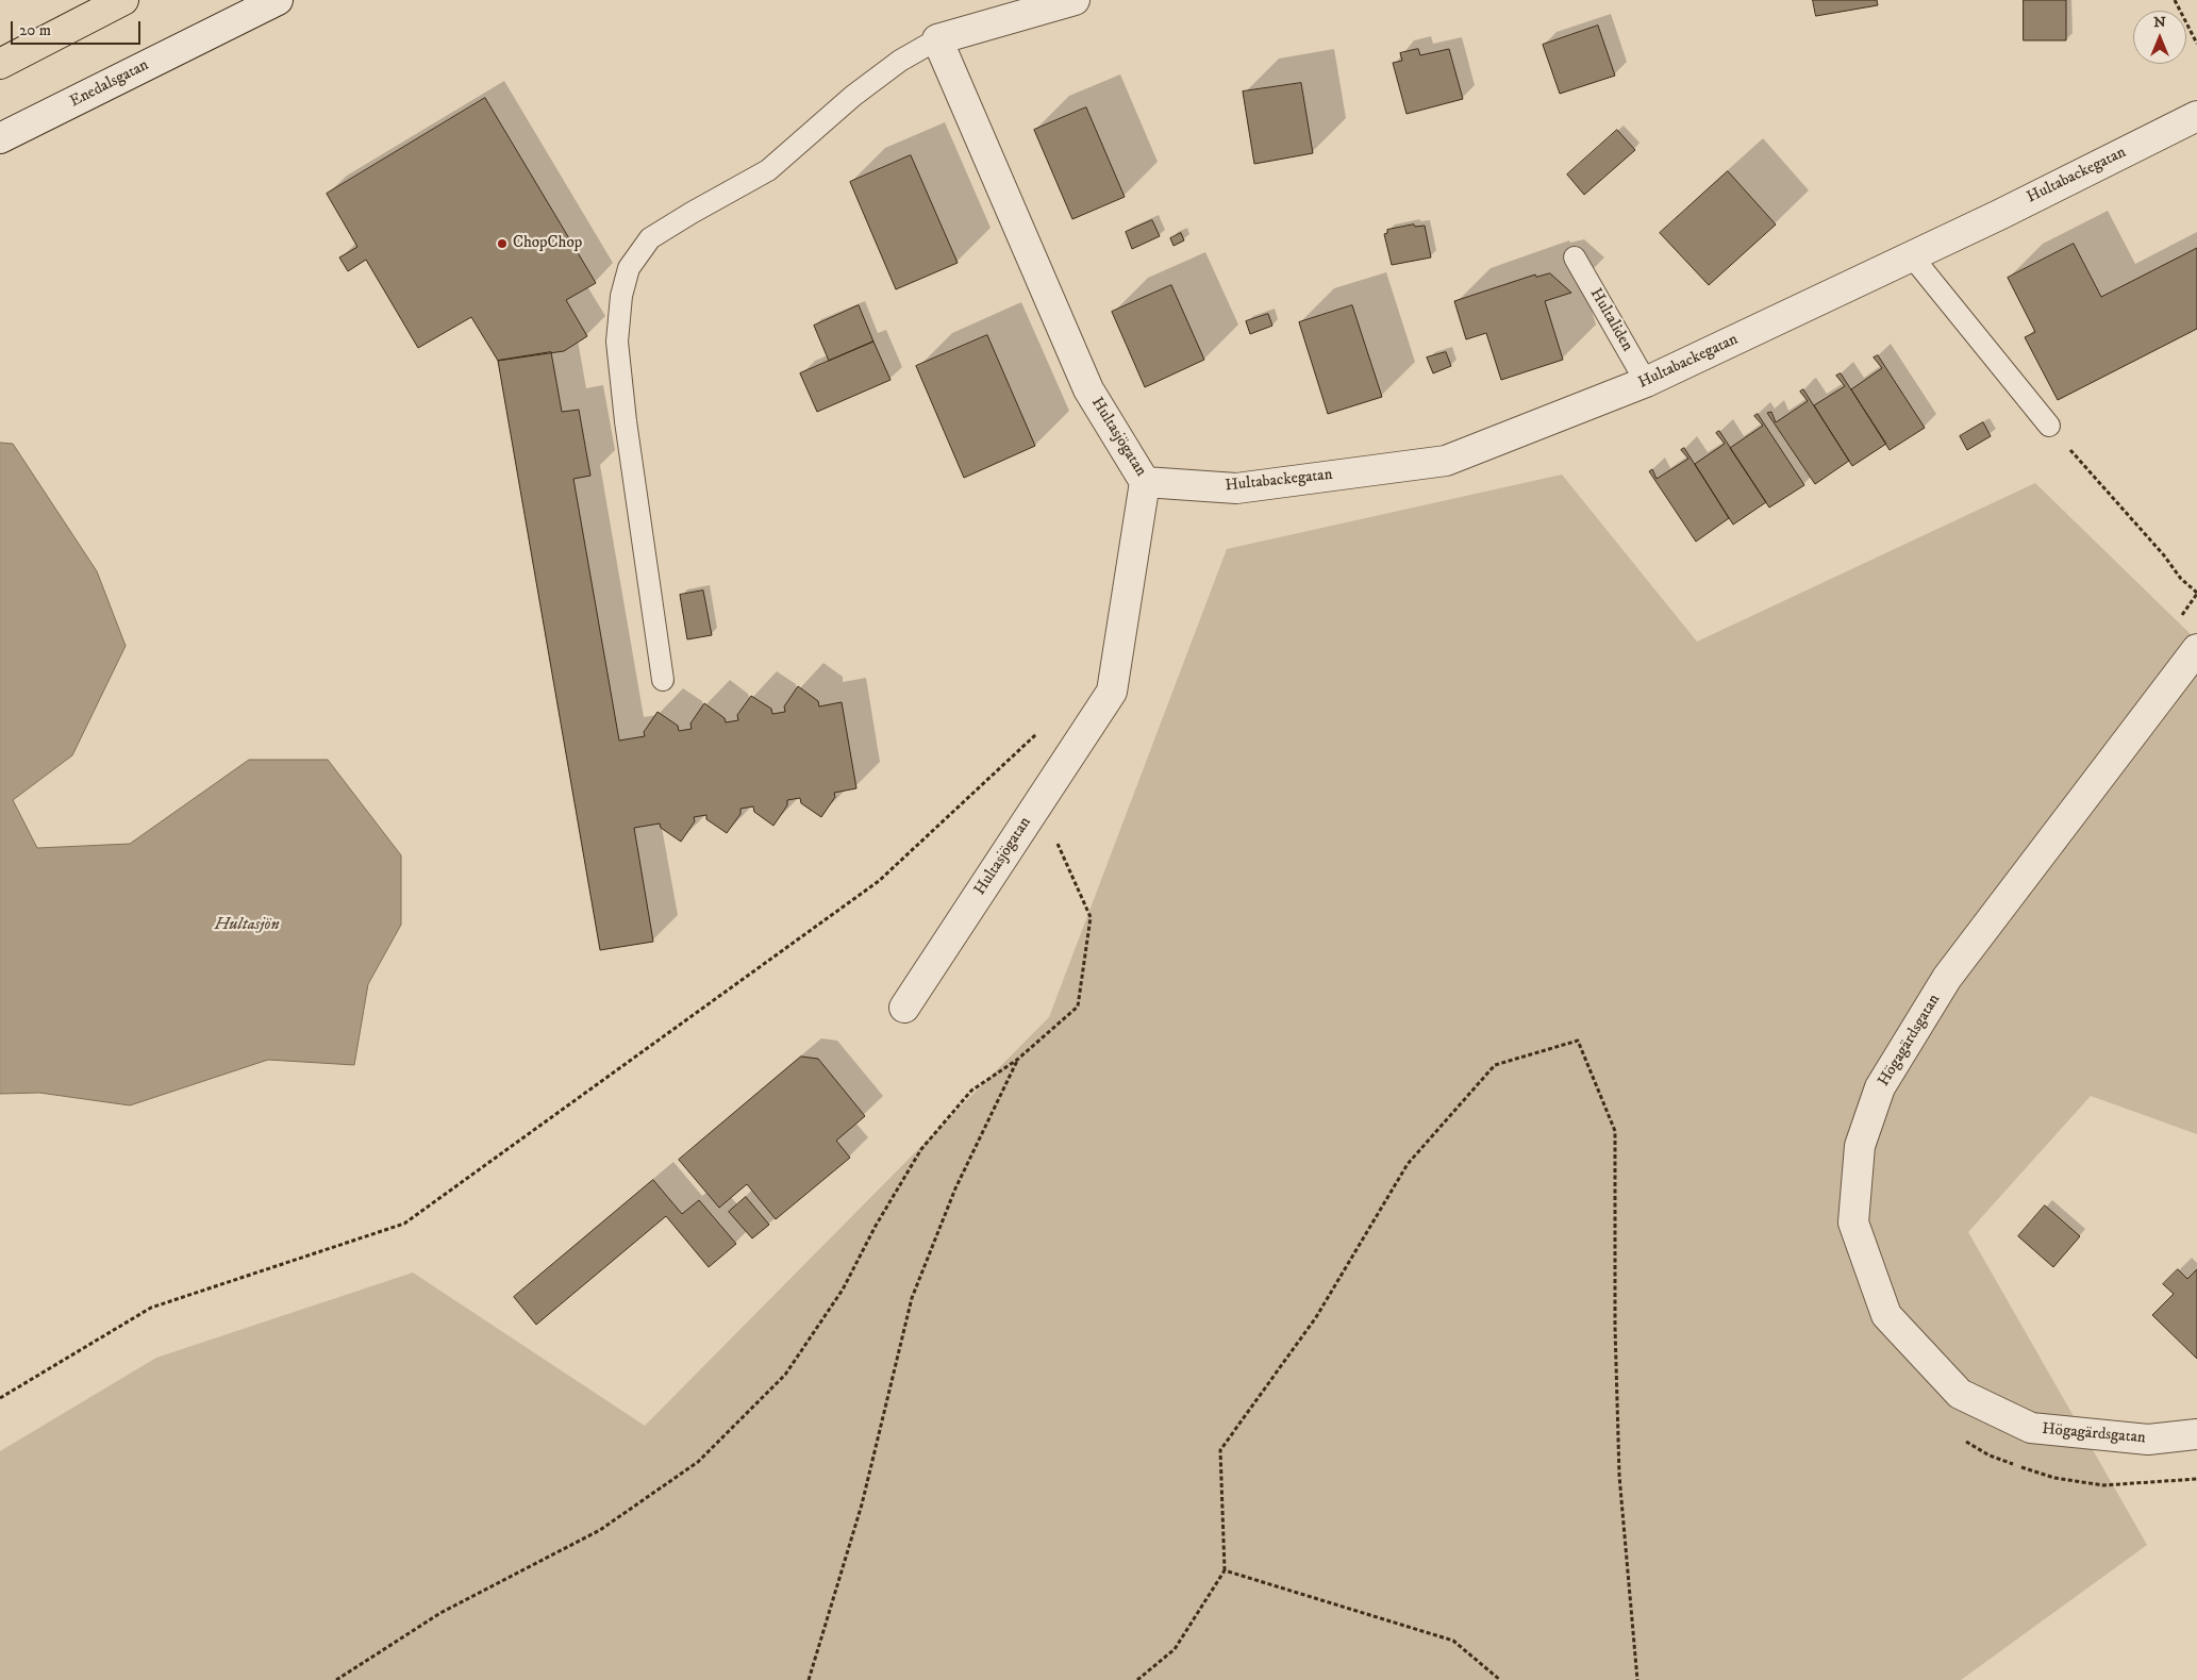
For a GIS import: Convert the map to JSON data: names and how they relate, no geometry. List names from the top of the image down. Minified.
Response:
{"streets":{"street":["Enedalsgatan","Hultabackegatan","Hultasjögatan","Högagärdsgatan"],"lane":["Hultaliden"]},"crossings":[["Hultabackegatan","Hultaliden"],["Hultabackegatan","Hultasjögatan"]],"water":["Hultasjön"],"places":["ChopChop"],"scale_bar":"20 m","north":"top"}
